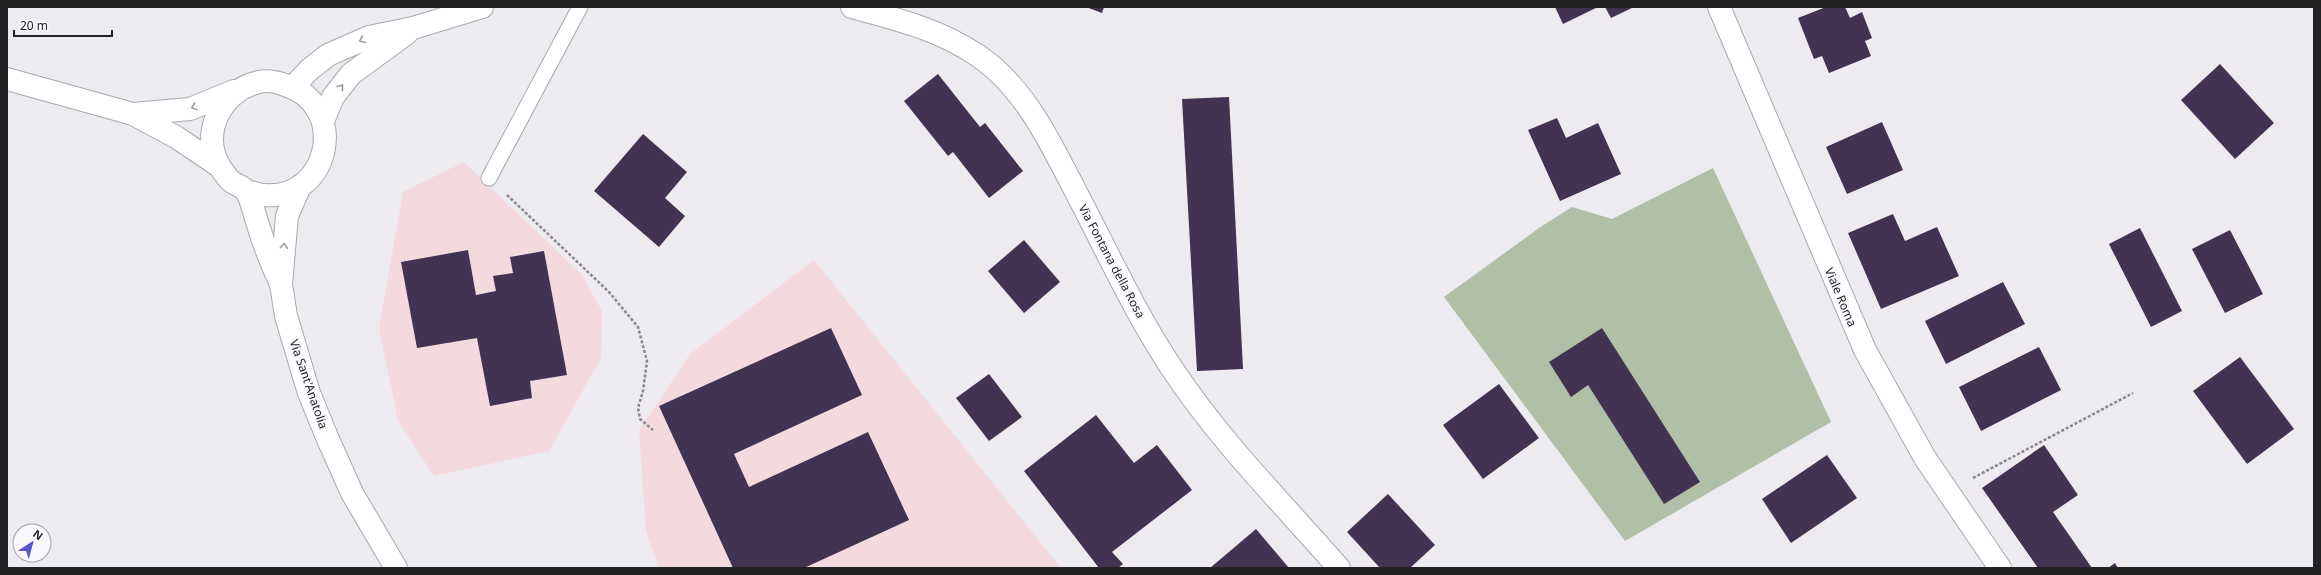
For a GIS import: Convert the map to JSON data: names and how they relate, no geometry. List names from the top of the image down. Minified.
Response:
{"streets":{"main road":["Via Fontana della Rosa","Viale Roma","Via Sant'Anatolia"]},"scale_bar":"20 m","north":"top right"}
